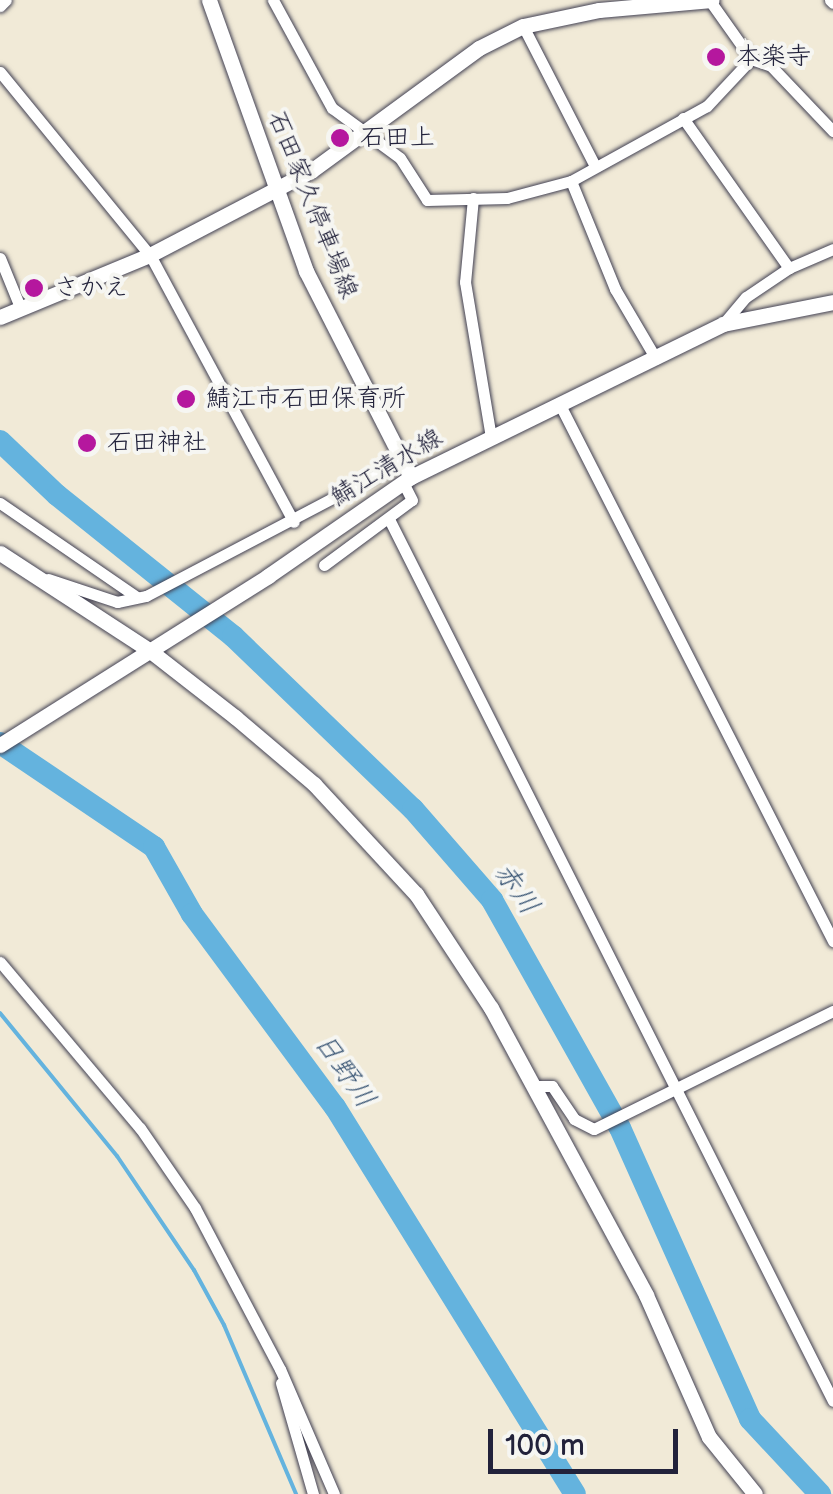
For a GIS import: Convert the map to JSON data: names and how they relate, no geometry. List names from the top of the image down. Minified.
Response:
{"streets":{"street":["石田家久停車場線","鯖江清水線"]},"crossings":[["石田家久停車場線","鯖江清水線"]],"water":["赤川","日野川"],"places":["本楽寺","石田上","さかえ","鯖江市石田保育所","石田神社"],"scale_bar":"100 m"}
